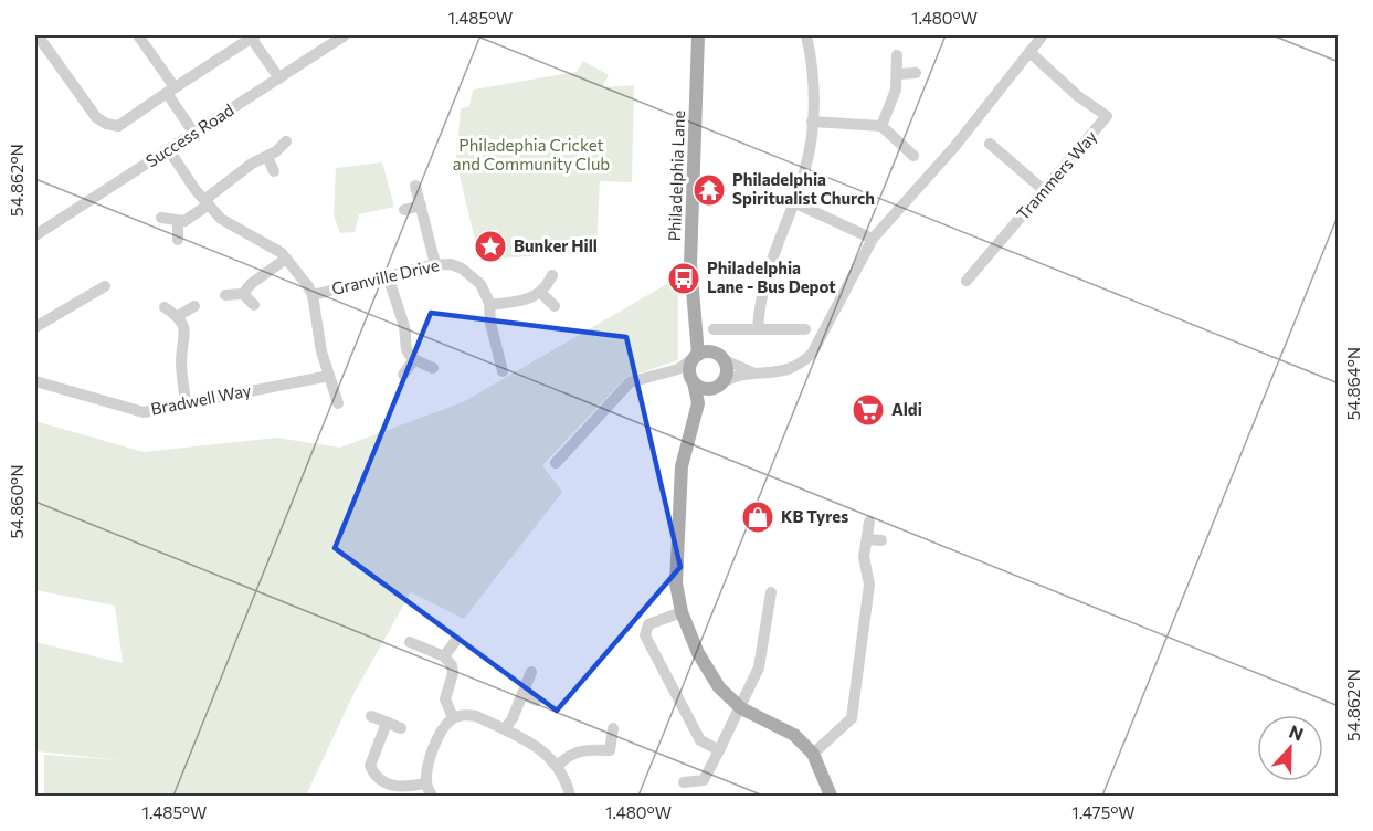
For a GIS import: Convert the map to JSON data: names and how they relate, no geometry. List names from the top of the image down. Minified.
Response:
{"streets":{"main road":["Philadelphia Lane"],"street":["Success Road","Trammers Way","Granville Drive","Bradwell Way"]},"parks":["Philadephia Cricket and Community Club"],"places":{"temple":["Philadelphia Spiritualist Church"],"place":["Bunker Hill"],"bus stop":["Philadelphia Lane - Bus Depot"],"supermarket":["Aldi"],"shop":["KB Tyres"]},"north":"top","coordinates":["1.485°W","1.480°W","54.862°N","54.864°N","54.860°N","1.475°W"]}
